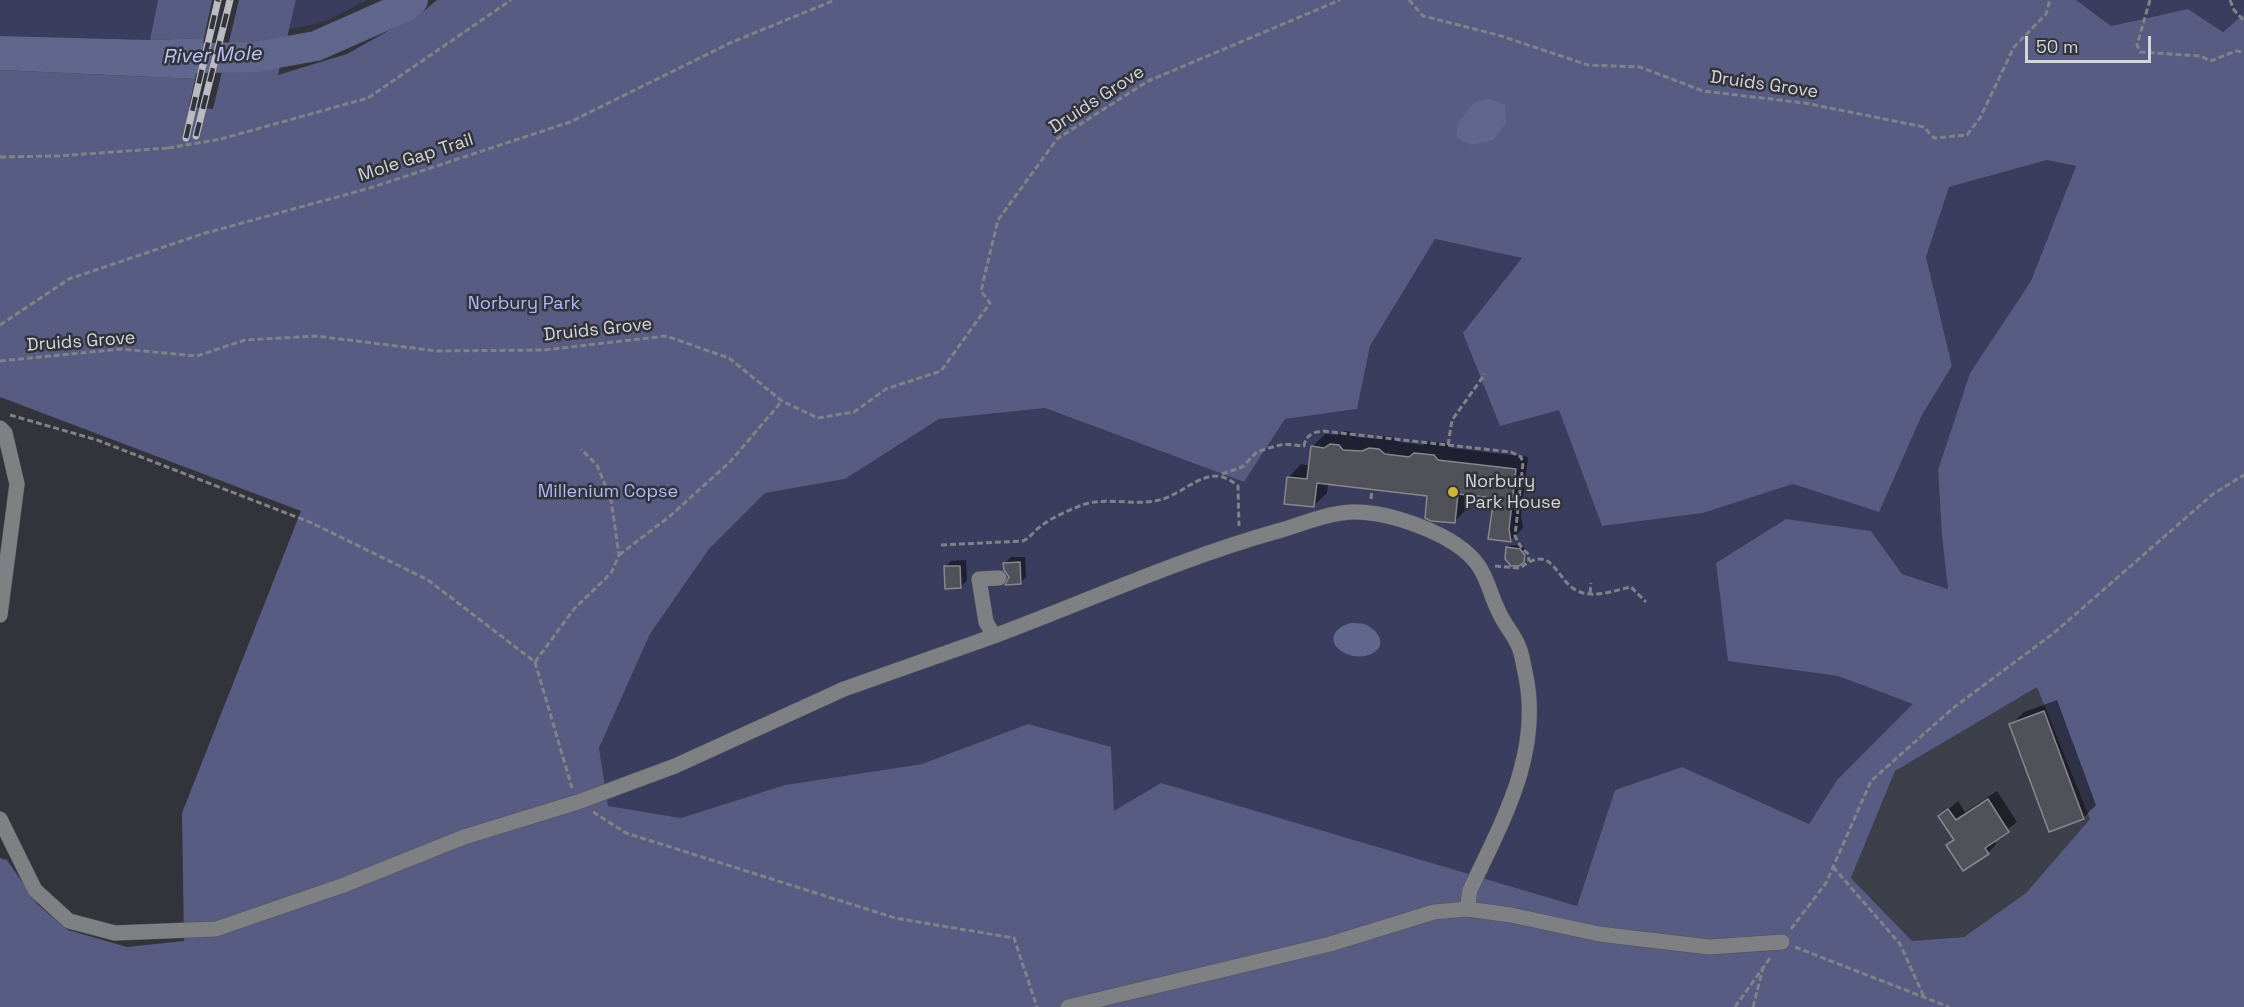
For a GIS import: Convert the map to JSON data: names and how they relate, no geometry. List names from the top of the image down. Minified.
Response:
{"streets":{"path":["Druids Grove","Mole Gap Trail"]},"water":["River Mole"],"parks":["Norbury Park","Millenium Copse"],"places":["Norbury Park House"],"scale_bar":"50 m"}
